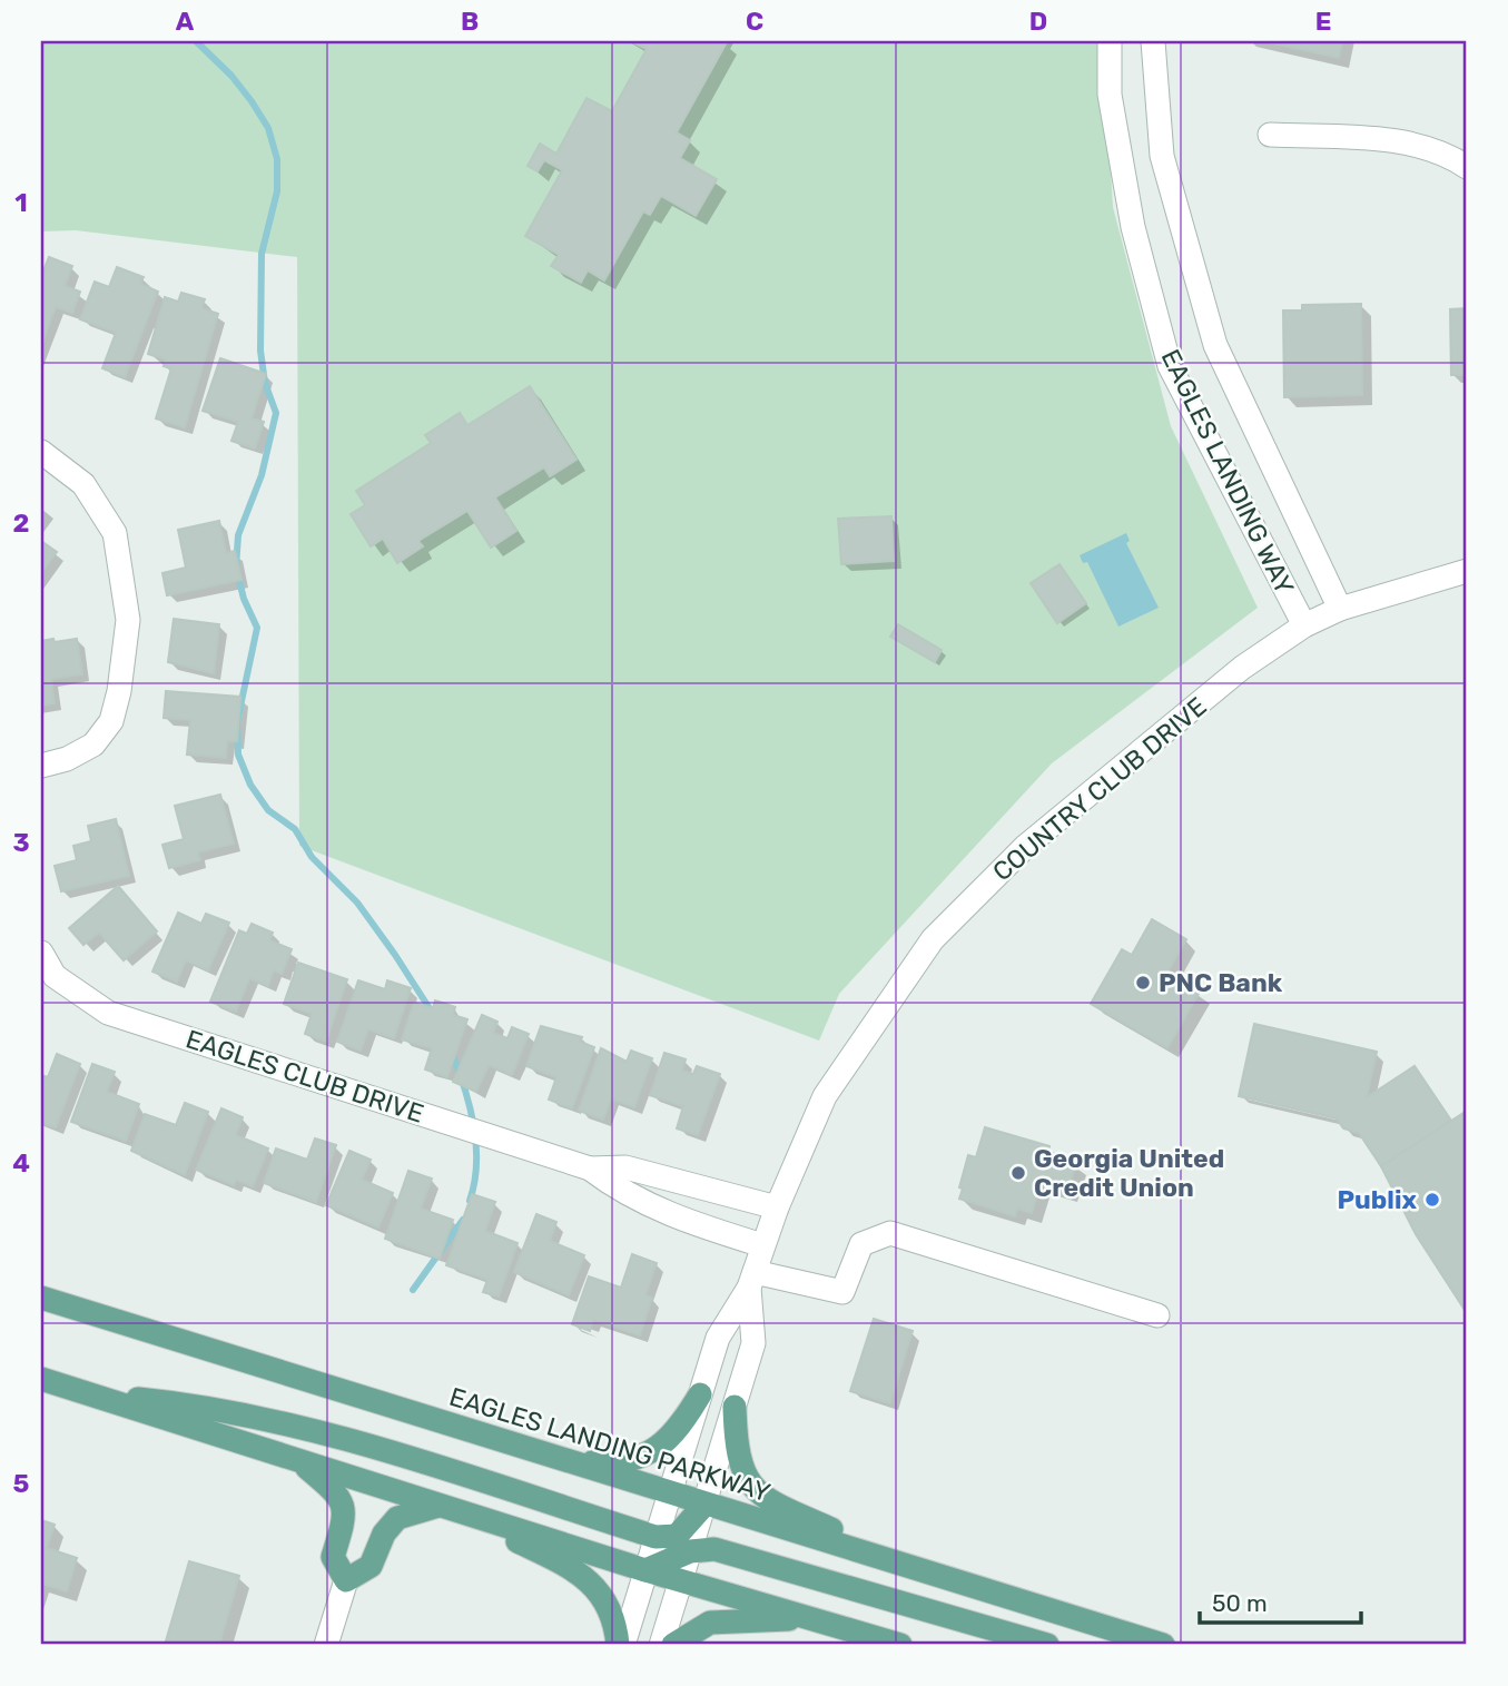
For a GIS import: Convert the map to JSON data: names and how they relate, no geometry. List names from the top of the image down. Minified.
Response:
{"streets":{"main road":["EAGLES LANDING PARKWAY"],"street":["EAGLES LANDING WAY","COUNTRY CLUB DRIVE","EAGLES CLUB DRIVE"]},"crossings":[["EAGLES LANDING WAY","COUNTRY CLUB DRIVE"],["COUNTRY CLUB DRIVE","EAGLES LANDING PARKWAY"]],"places":["PNC Bank","Georgia United Credit Union","Publix"],"scale_bar":"50 m","grid":{"columns":["A","B","C","D","E"],"rows":["1","2","3","4","5"]}}
